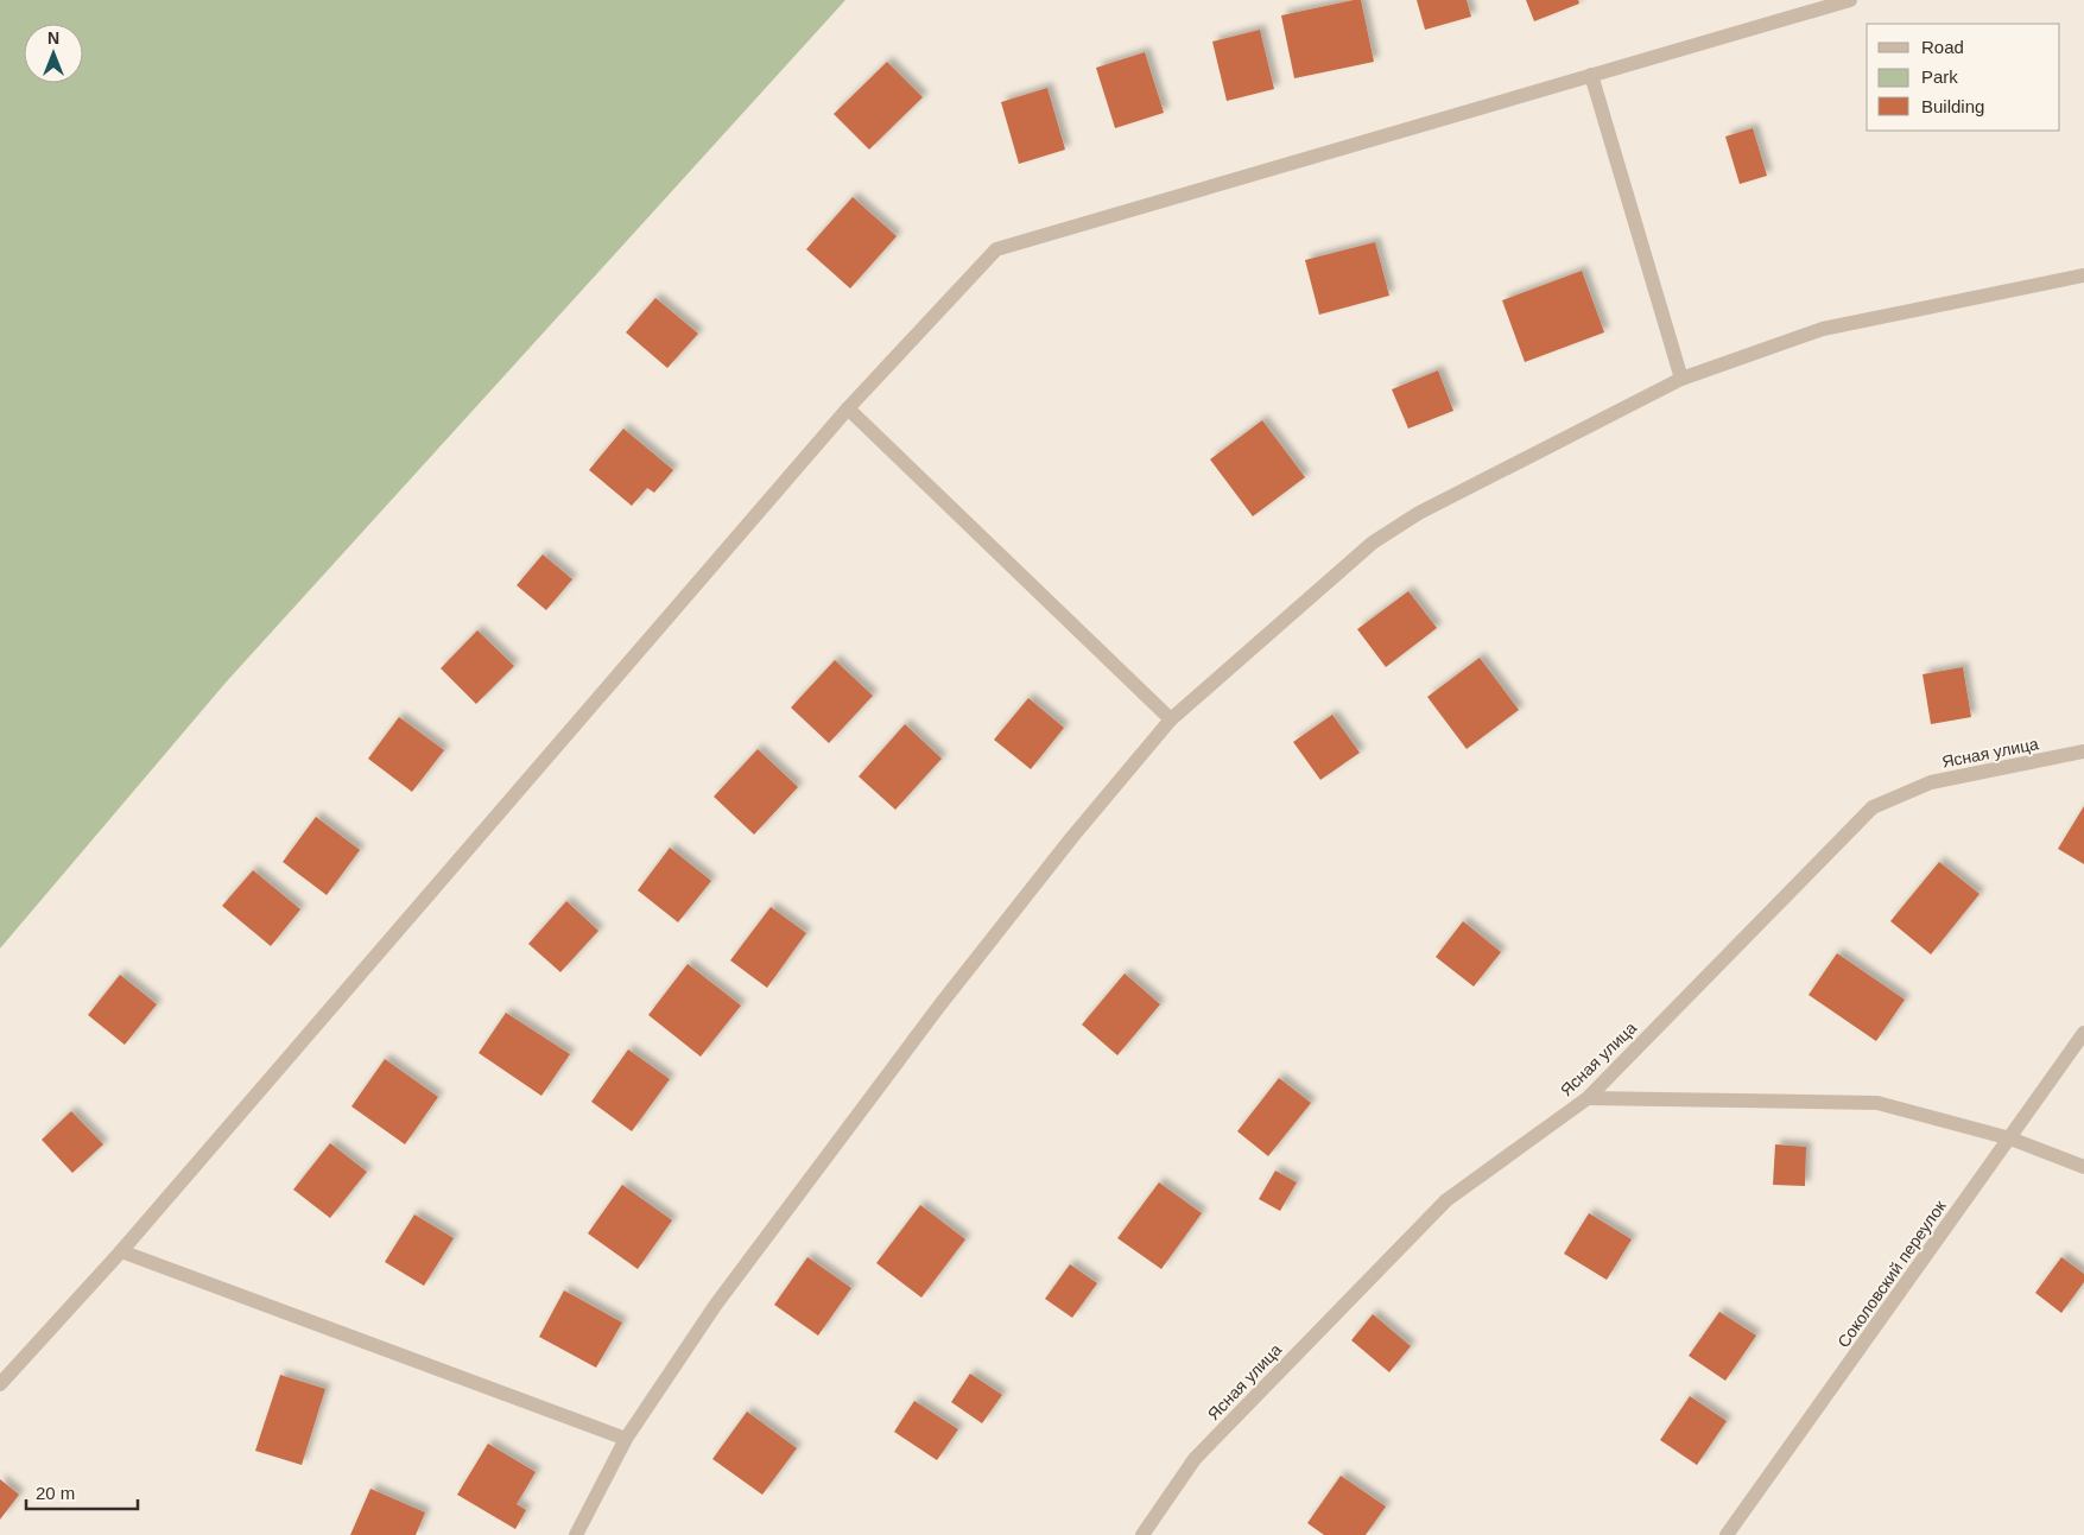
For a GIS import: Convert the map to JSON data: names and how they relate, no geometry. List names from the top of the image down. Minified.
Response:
{"streets":{"street":["Ясная улица","Соколовский переулок"]},"legend":["Road","Park","Building"],"scale_bar":"20 m","north":"top"}
